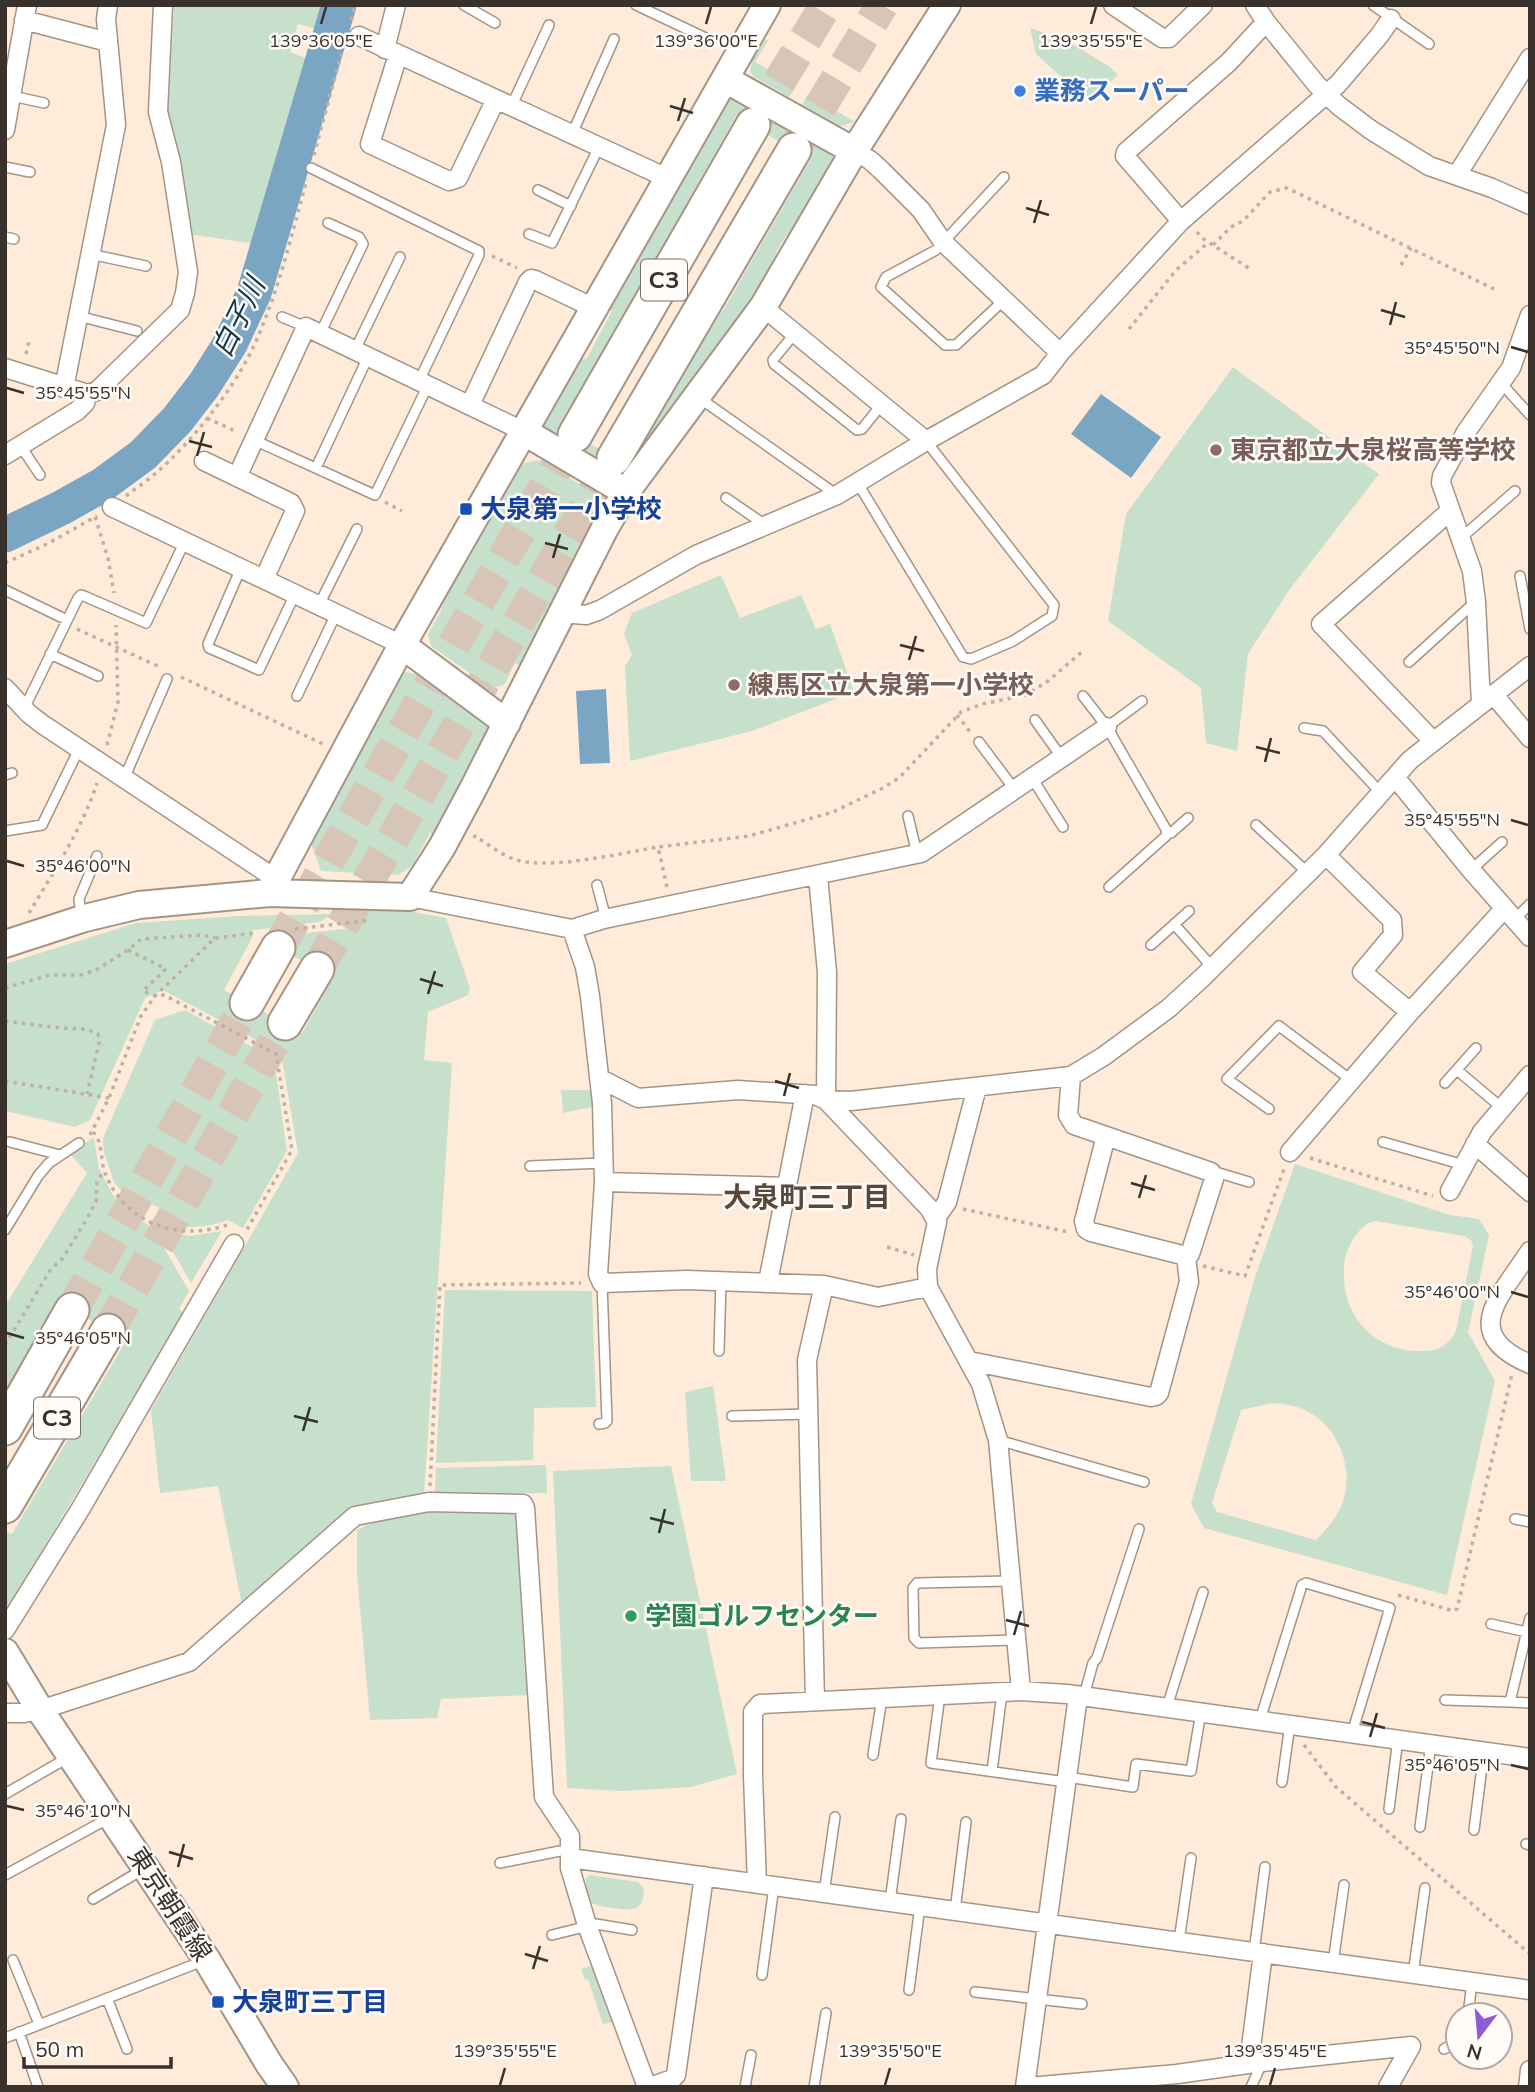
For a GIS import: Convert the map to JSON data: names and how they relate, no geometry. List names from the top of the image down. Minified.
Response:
{"streets":{"highway":["C3"],"street":["東京朝霞線"]},"districts":["大泉町三丁目"],"water":["白子川"],"places":{"other":["業務スーパー","東京都立大泉桜高等学校","練馬区立大泉第一小学校","学園ゴルフセンター"],"transit":["大泉第一小学校","大泉町三丁目"]},"scale_bar":"50 m","north":"bottom","coordinates":["139°36'05\"E","139°36'00\"E","139°35'55\"E","35°45'50\"N","35°45'55\"N","35°46'00\"N","35°46'05\"N","35°46'10\"N","139°35'50\"E","139°35'45\"E"]}
